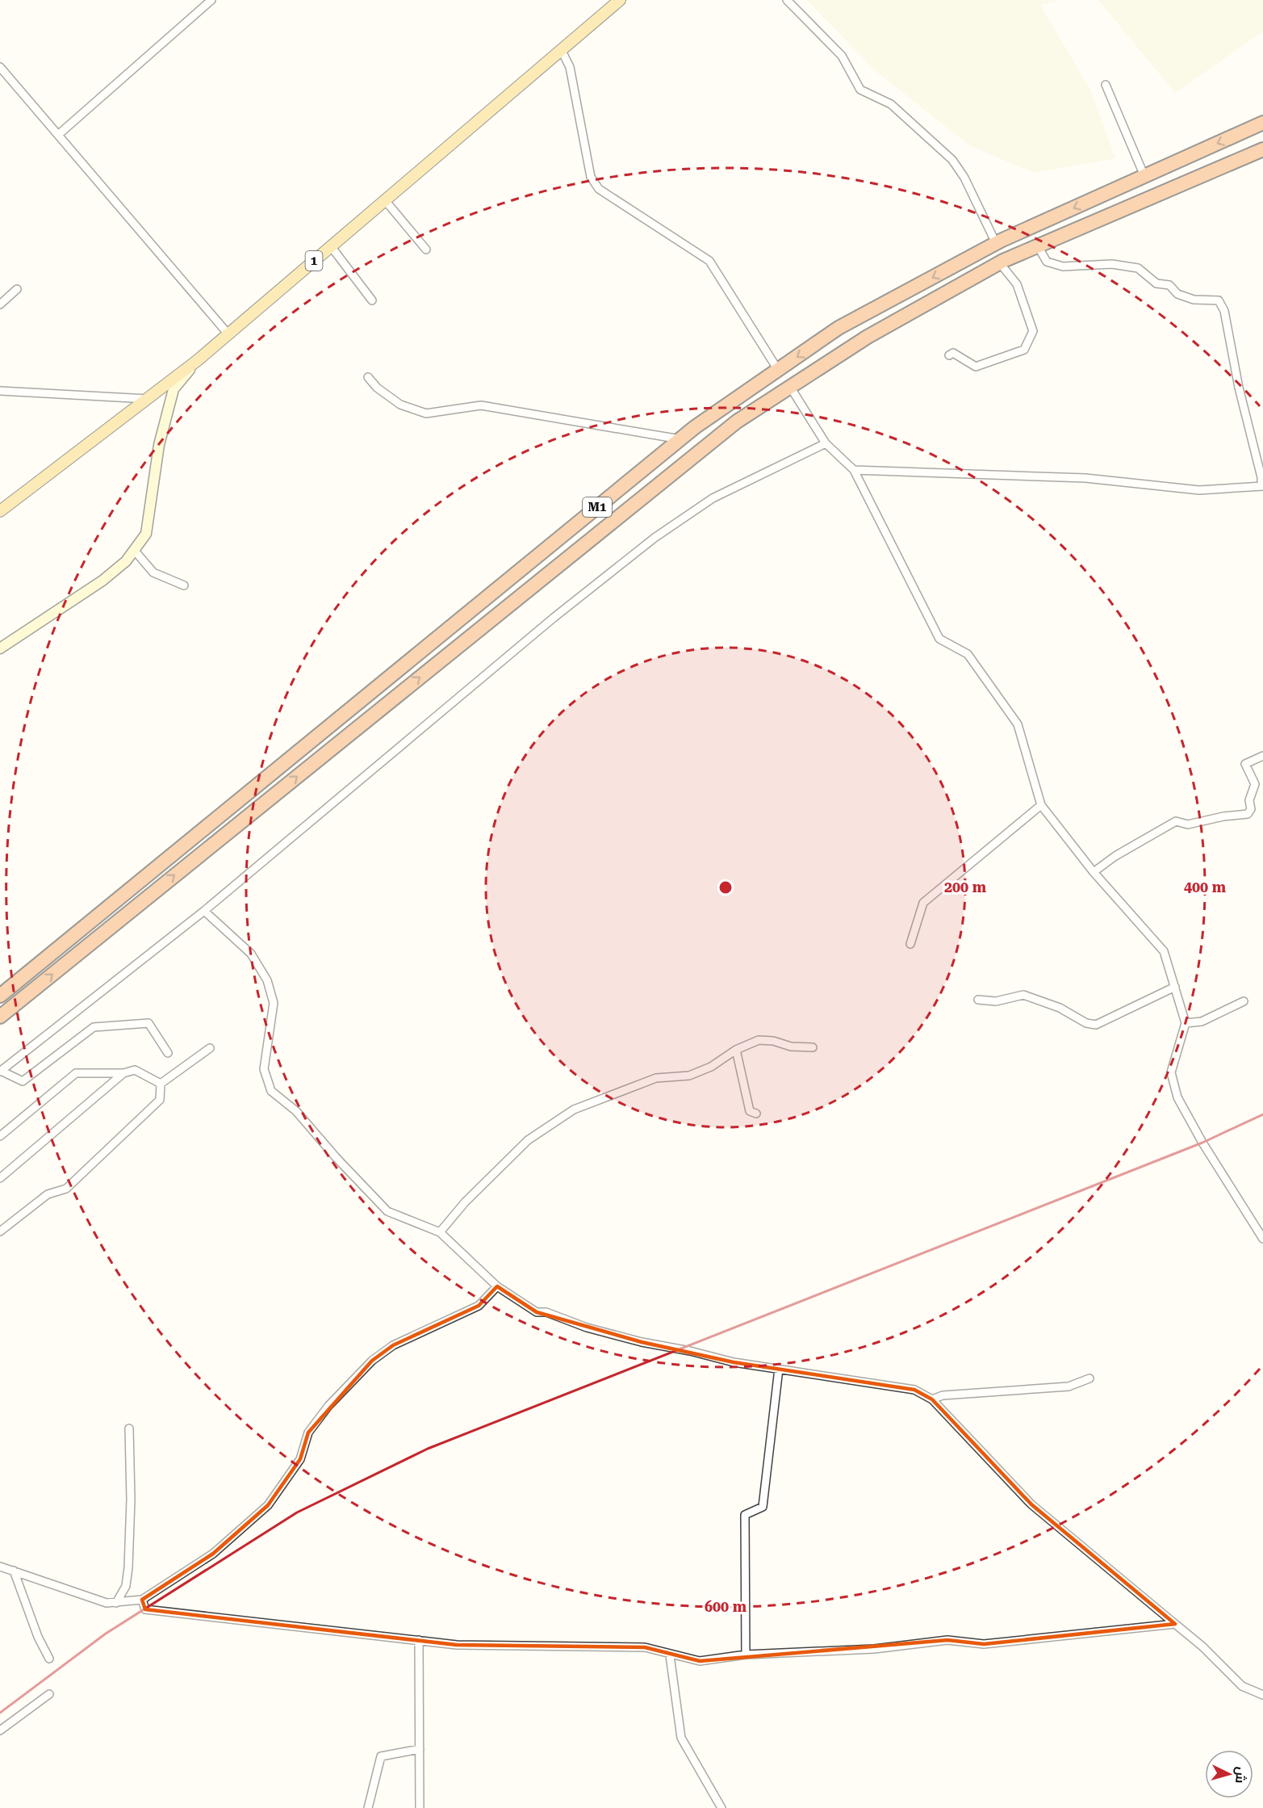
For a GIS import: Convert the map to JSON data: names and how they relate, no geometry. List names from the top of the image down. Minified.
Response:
{"streets":{"highway":["M1"],"main road":["1"]},"north":"right","rings":["200 m","400 m","600 m"]}
